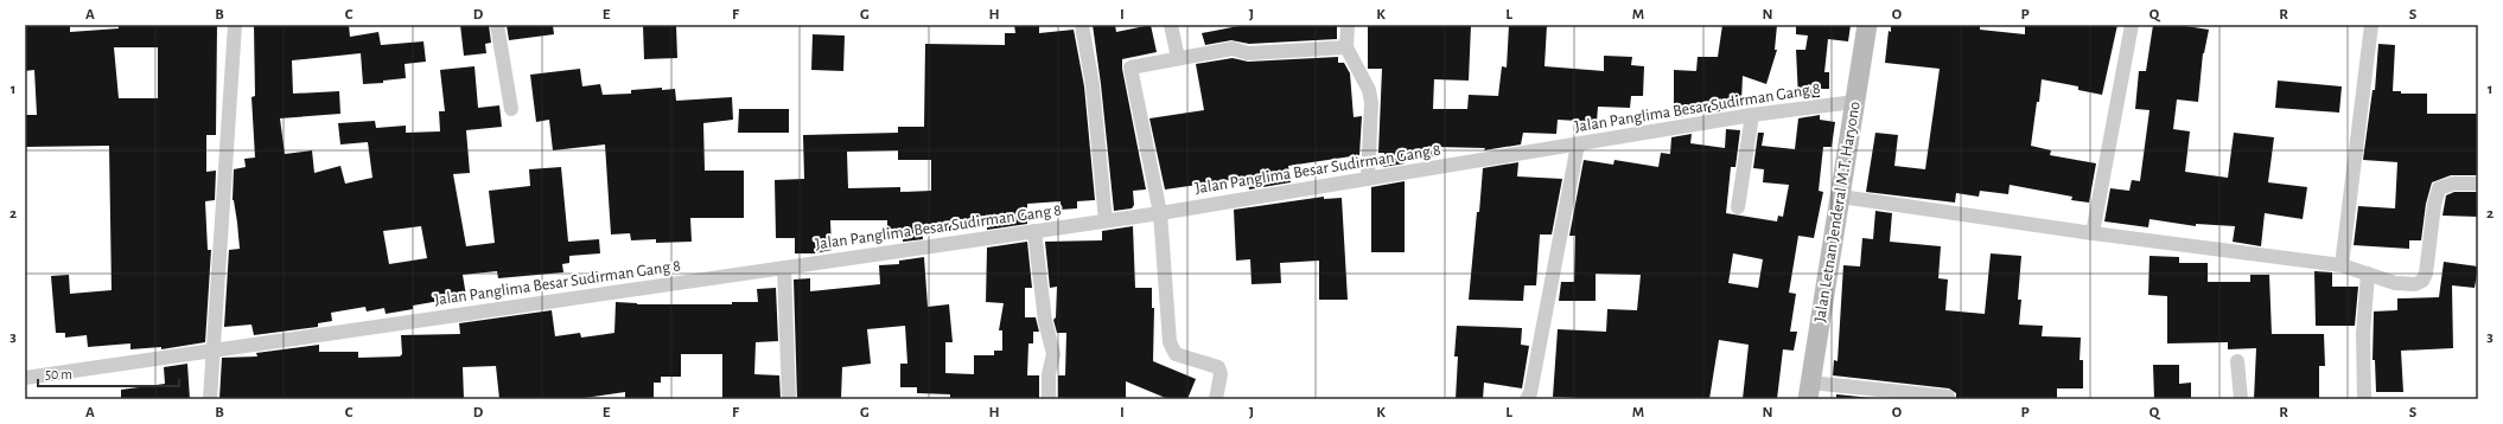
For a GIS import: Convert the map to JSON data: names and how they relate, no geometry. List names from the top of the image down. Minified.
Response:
{"streets":{"main road":["Jalan Letnan Jenderal M.T. Haryono"],"street":["Jalan Panglima Besar Sudirman Gang 8"]},"crossings":[["Jalan Panglima Besar Sudirman Gang 8","Jalan Letnan Jenderal M.T. Haryono"]],"scale_bar":"50 m","grid":{"columns":["A","B","C","D","E","F","G","H","I","J","K","L","M","N","O","P","Q","R","S"],"rows":["1","2","3"]}}
